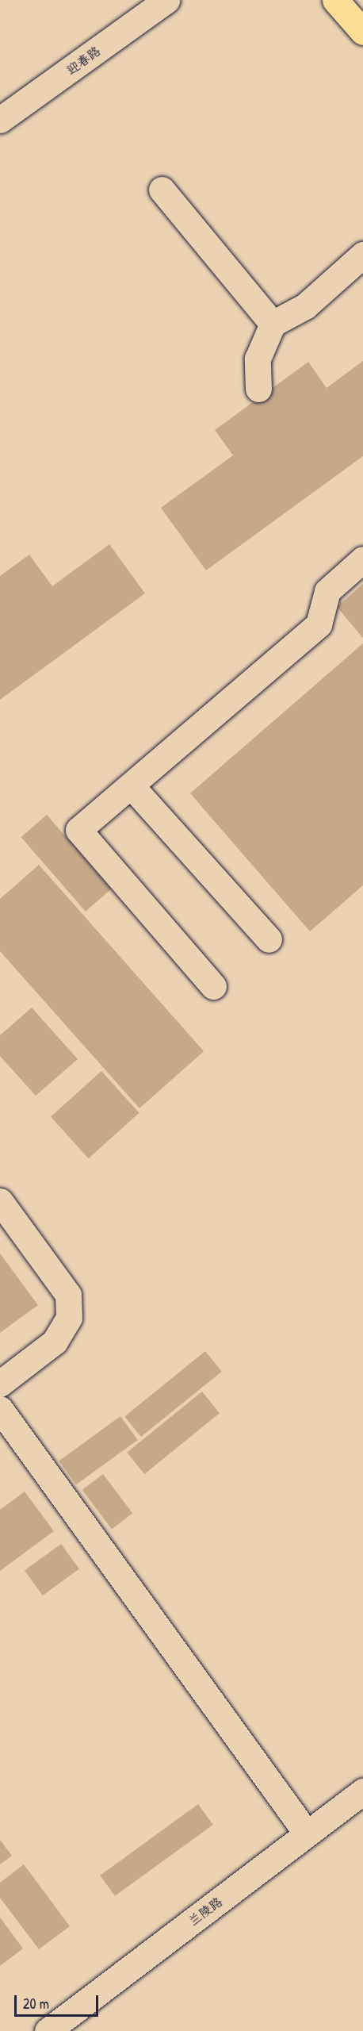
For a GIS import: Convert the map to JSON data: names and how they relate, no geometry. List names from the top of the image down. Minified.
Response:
{"streets":{"street":["迎春路","兰陵路"]},"scale_bar":"20 m"}
